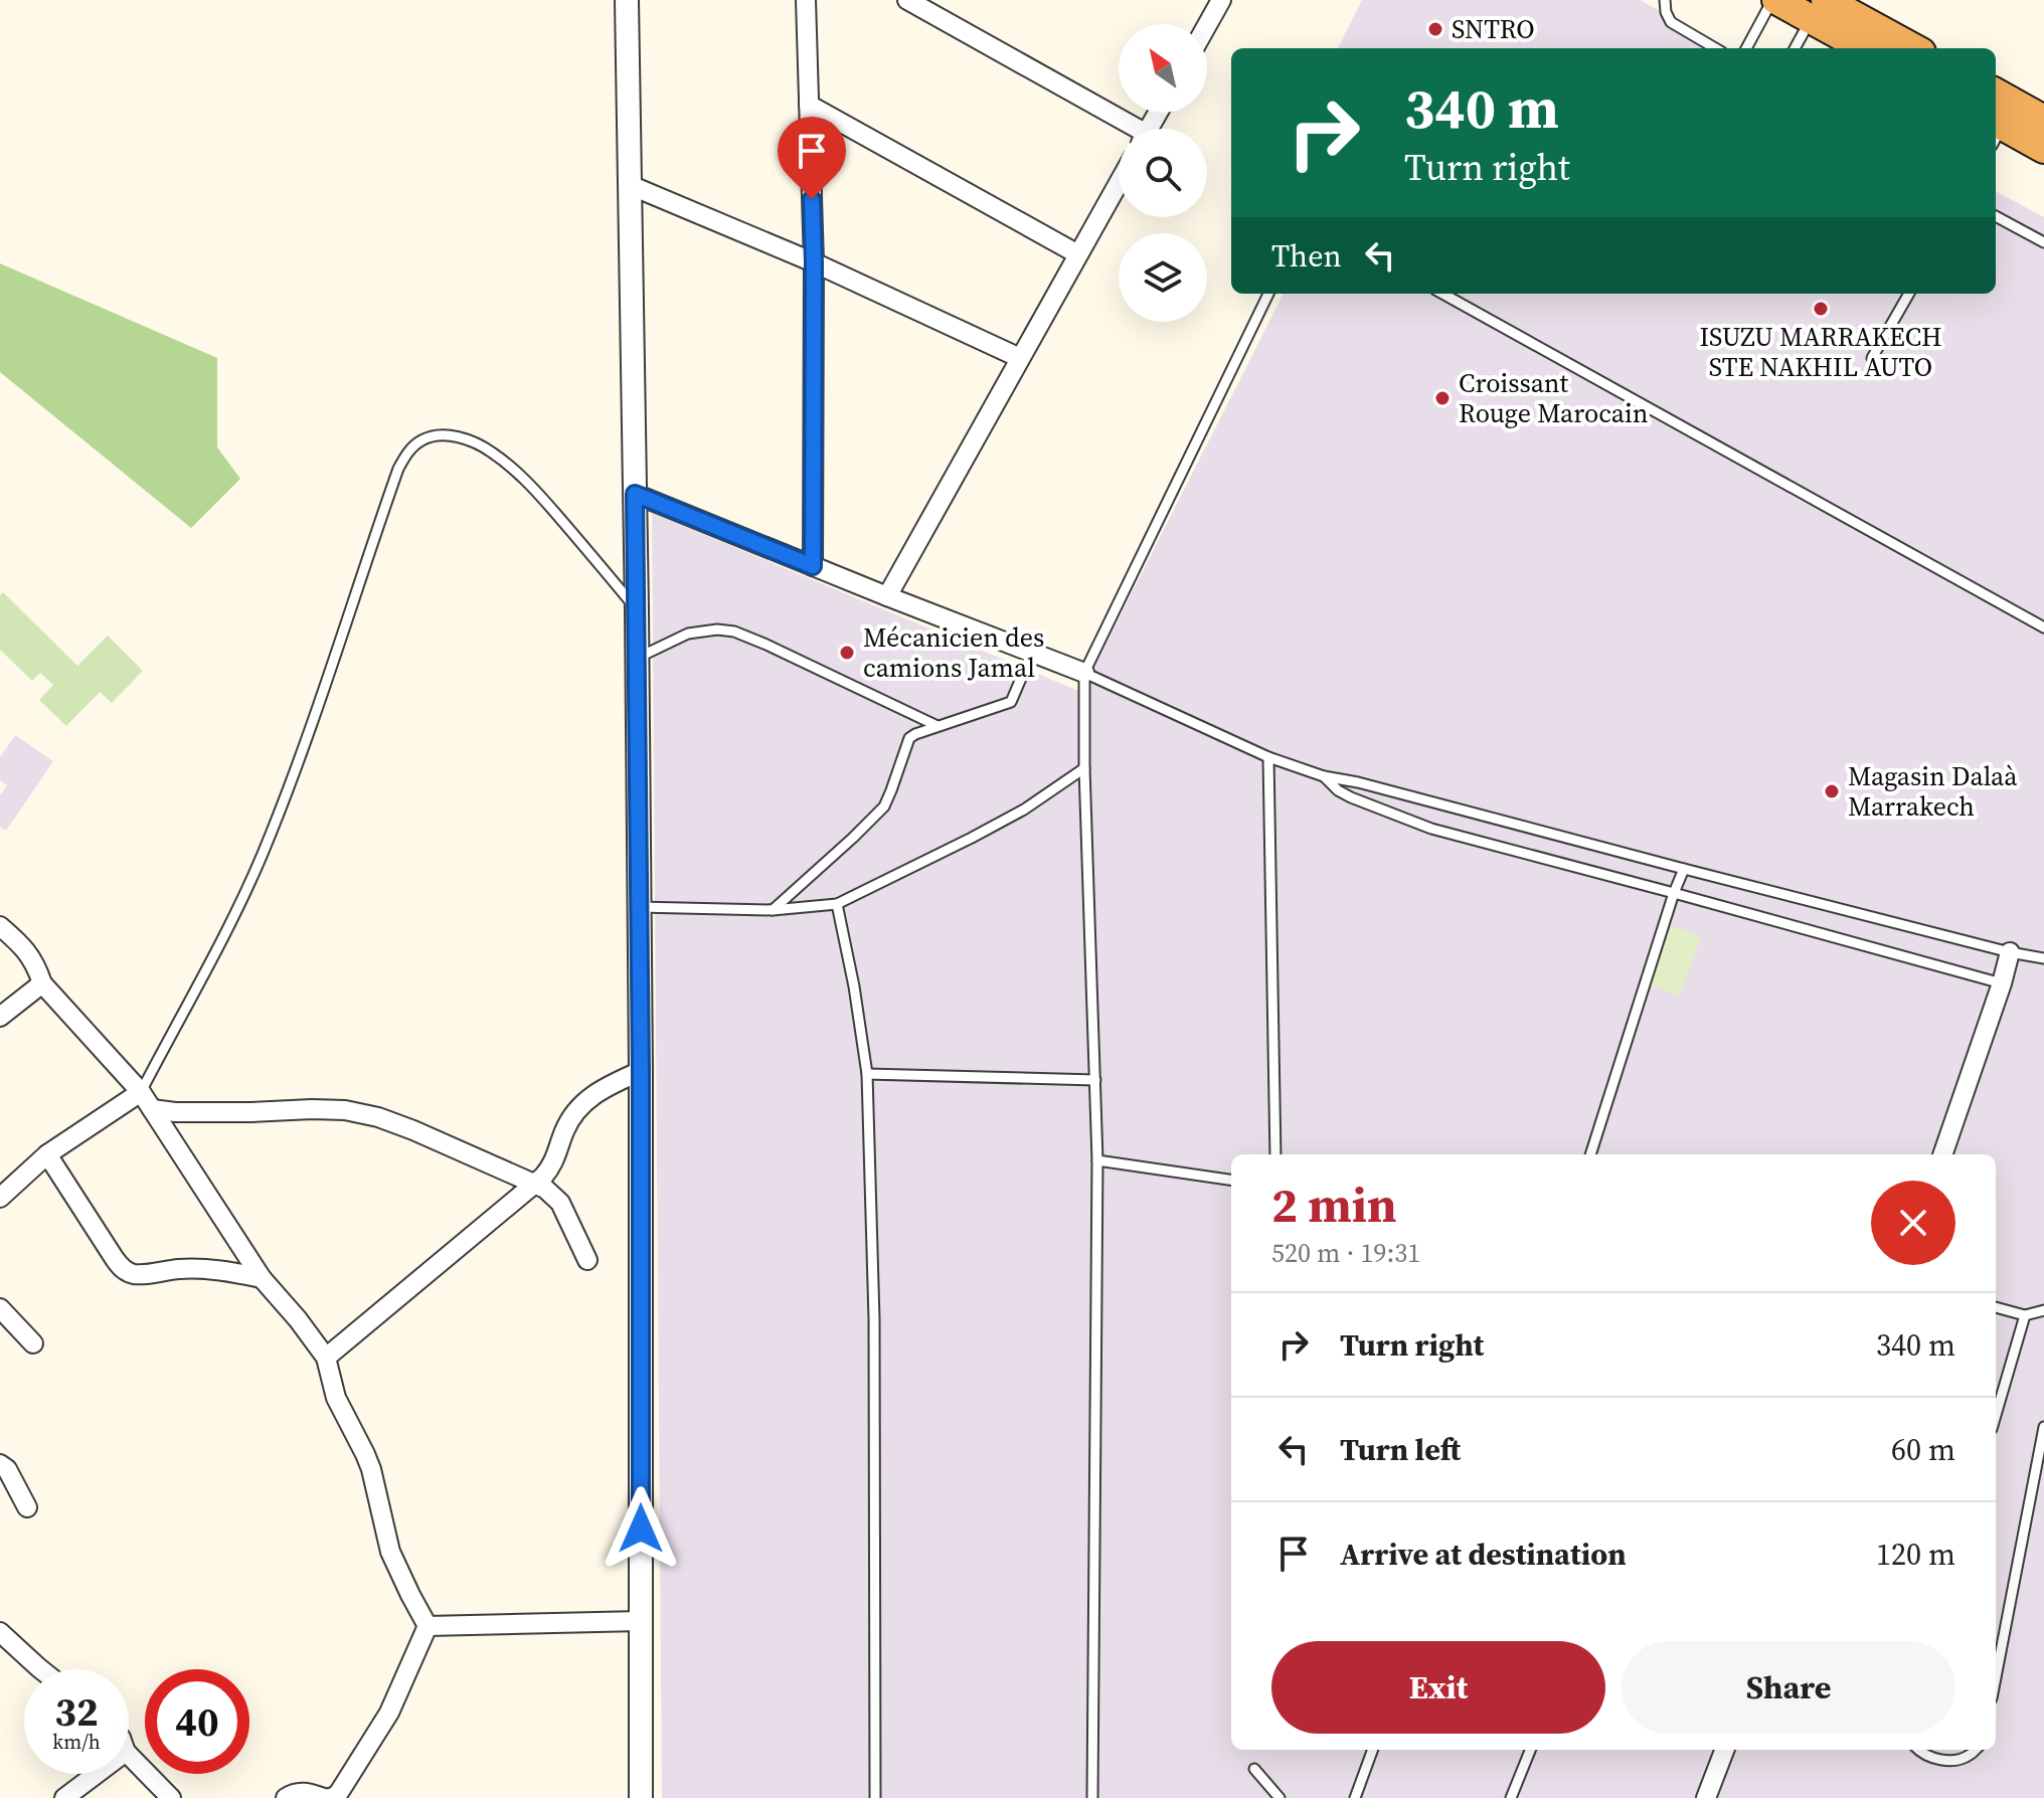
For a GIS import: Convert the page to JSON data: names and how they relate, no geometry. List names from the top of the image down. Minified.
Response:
{"places":["SNTRO","ISUZU MARRAKECH STE NAKHIL AUTO","Croissant Rouge Marocain","Mécanicien des camions Jamal","Magasin Dalaà Marrakech"],"north":"top left","page":{"turn":["340 m","Turn right"],"then":"Then","heading":["2 min","520 m · 19:31"],"list":[{"name":"Turn right","value":"340 m"},{"name":"Turn left","value":"60 m"},{"name":"Arrive at destination","value":"120 m"}],"buttons":["Exit","Share"],"speed":"32 km/h","limit":"40"}}
